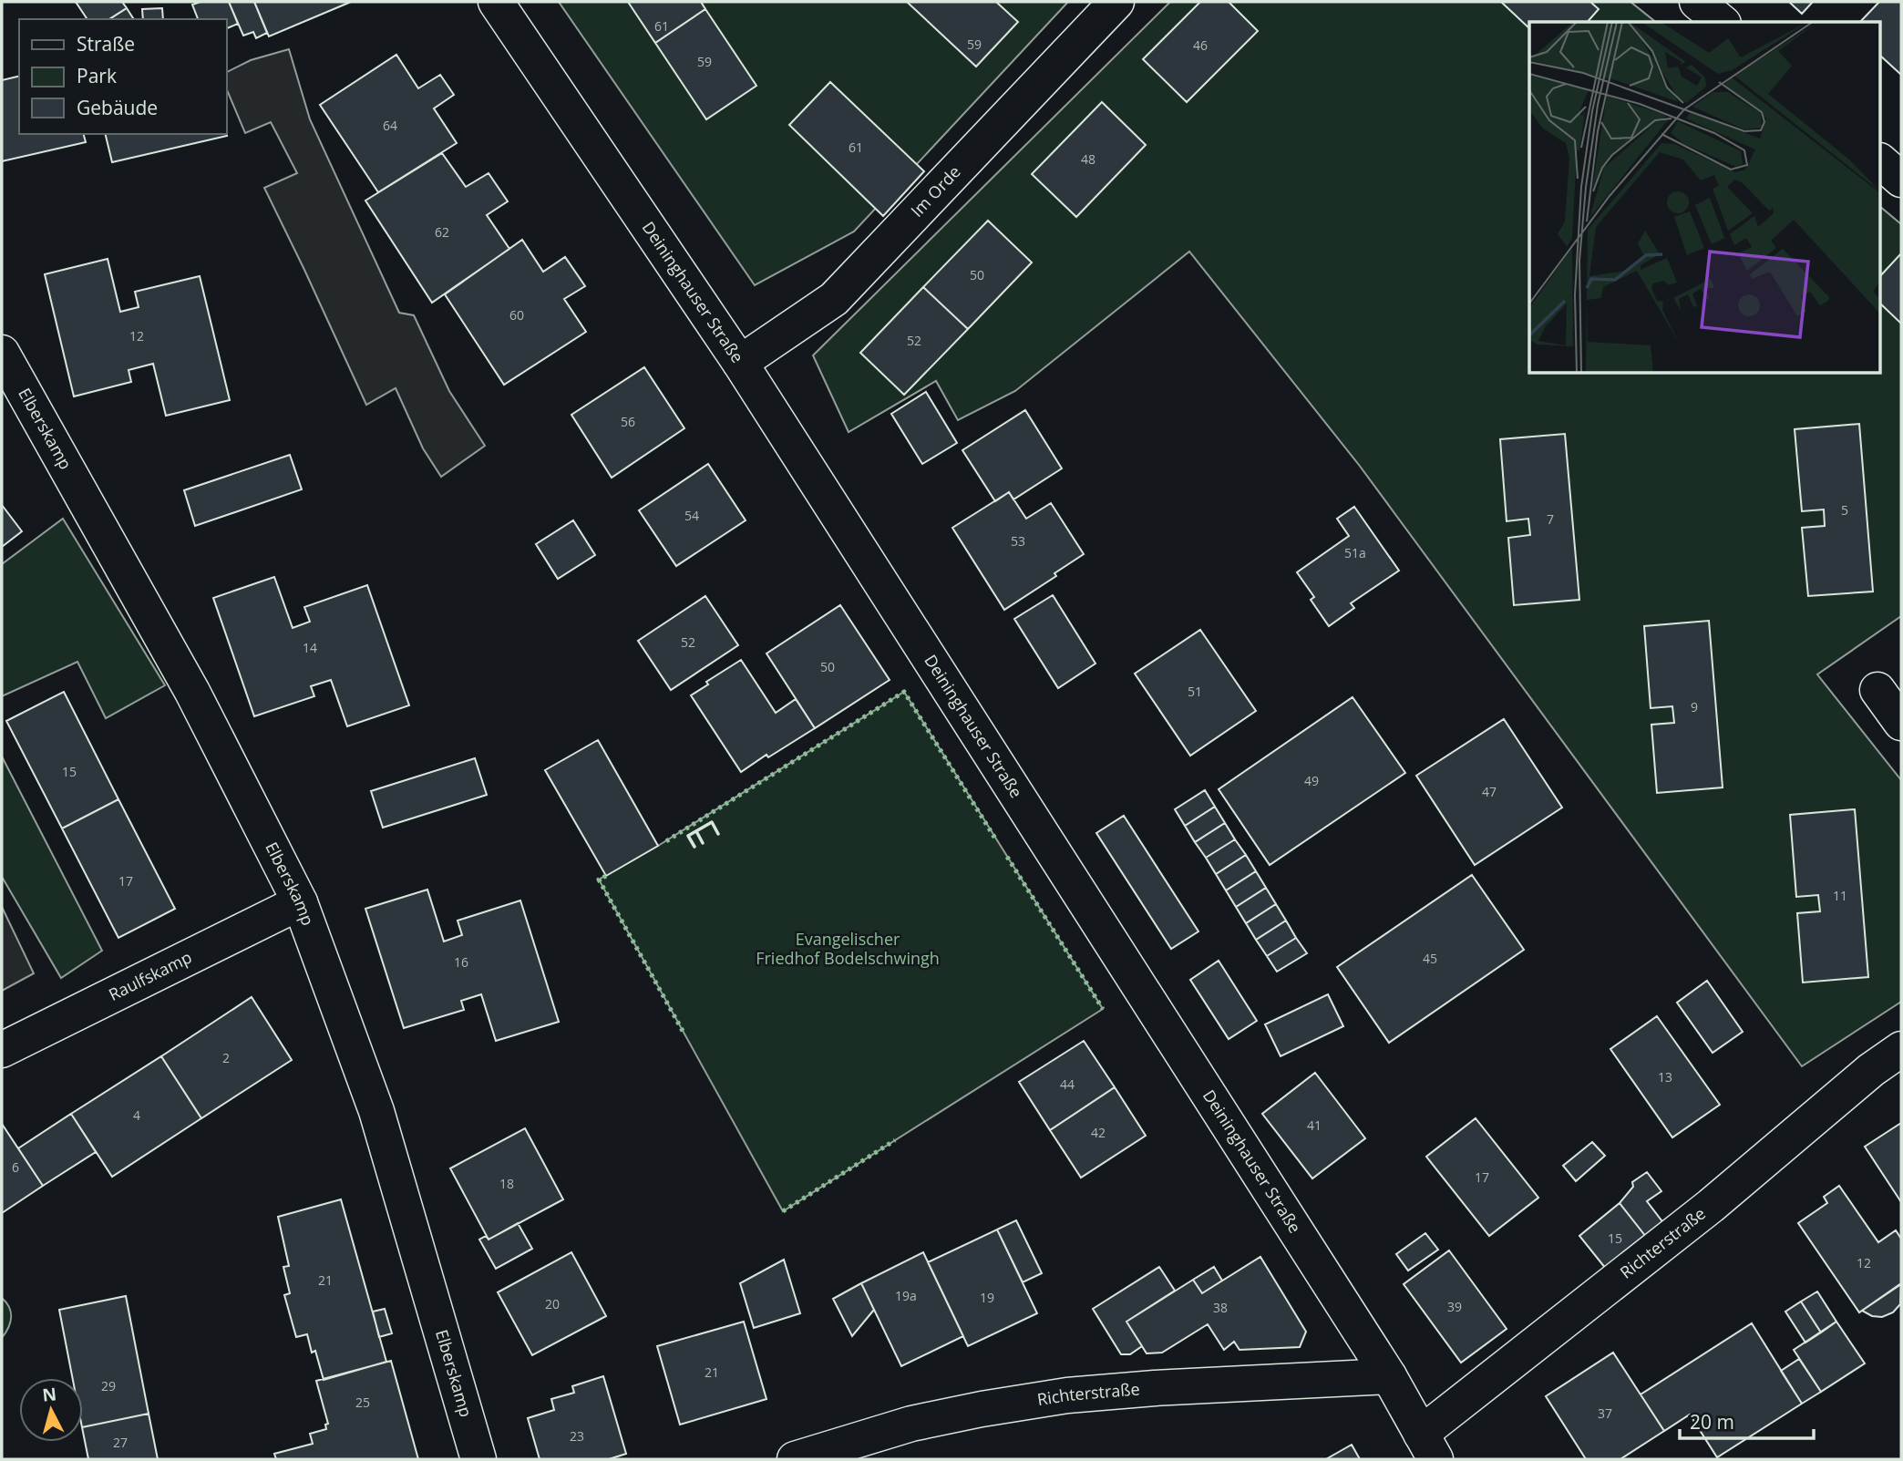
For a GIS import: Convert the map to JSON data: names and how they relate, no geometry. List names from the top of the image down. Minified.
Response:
{"streets":{"street":["Im Orde","Deininghauser Straße","Elberskamp","Raulfskamp","Richterstraße"]},"crossings":[["Im Orde","Deininghauser Straße"],["Deininghauser Straße","Richterstraße"],["Elberskamp","Raulfskamp"]],"parks":["Evangelischer Friedhof Bodelschwingh"],"house_numbers":["61","59","46","59","64","61","48","62","50","60","12","52","56","5","54","7","53","51a","52","14","50","51","9","15","49","47","17","11","45","16","2","13","44","4","41","42","6","17","18","15","12","21","19a","19","20","39","38","21","29","25","37","23","27"],"legend":["Straße","Park","Gebäude"],"scale_bar":"20 m","north":"top"}
